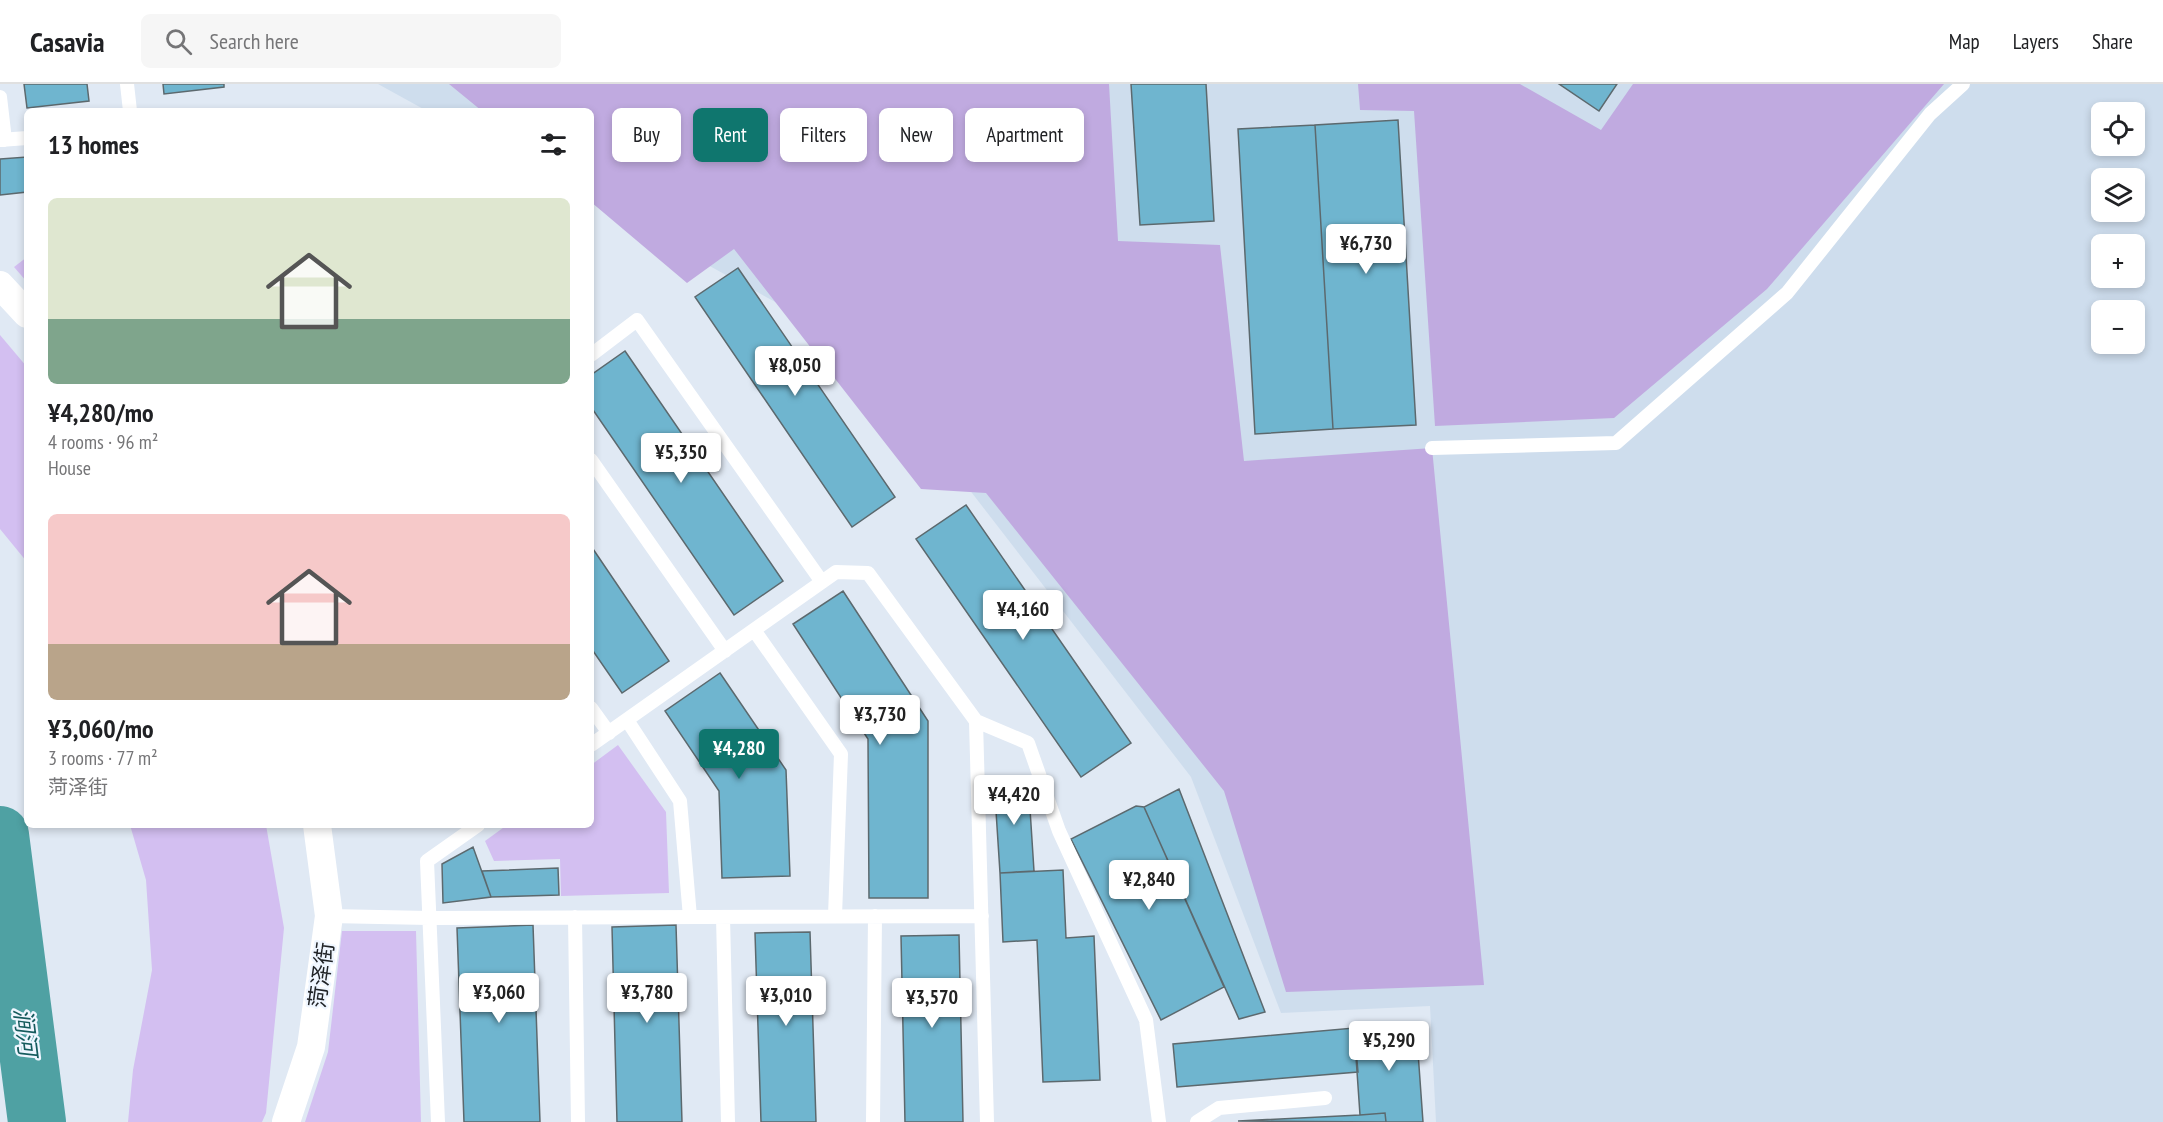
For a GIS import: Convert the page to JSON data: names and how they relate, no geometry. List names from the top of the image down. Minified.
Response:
{"streets":{"street":["菏泽街"]},"water":["涧河"],"page":{"header":"Casavia","search":"Search here","nav":["Map","Layers","Share"],"map_buttons":["+","−"],"chip":["Buy","Rent","Filters","New","Apartment"],"heading":"13 homes","list":[{"name":"¥4,280/mo","note":"4 rooms · 96 m² · House"},{"name":"¥3,060/mo","note":"3 rooms · 77 m² · 菏泽街"}],"price":["¥6,730","¥8,050","¥5,350","¥4,160","¥3,730","¥4,280","¥4,420","¥2,840","¥3,060","¥3,780","¥3,010","¥3,570","¥5,290"]}}
